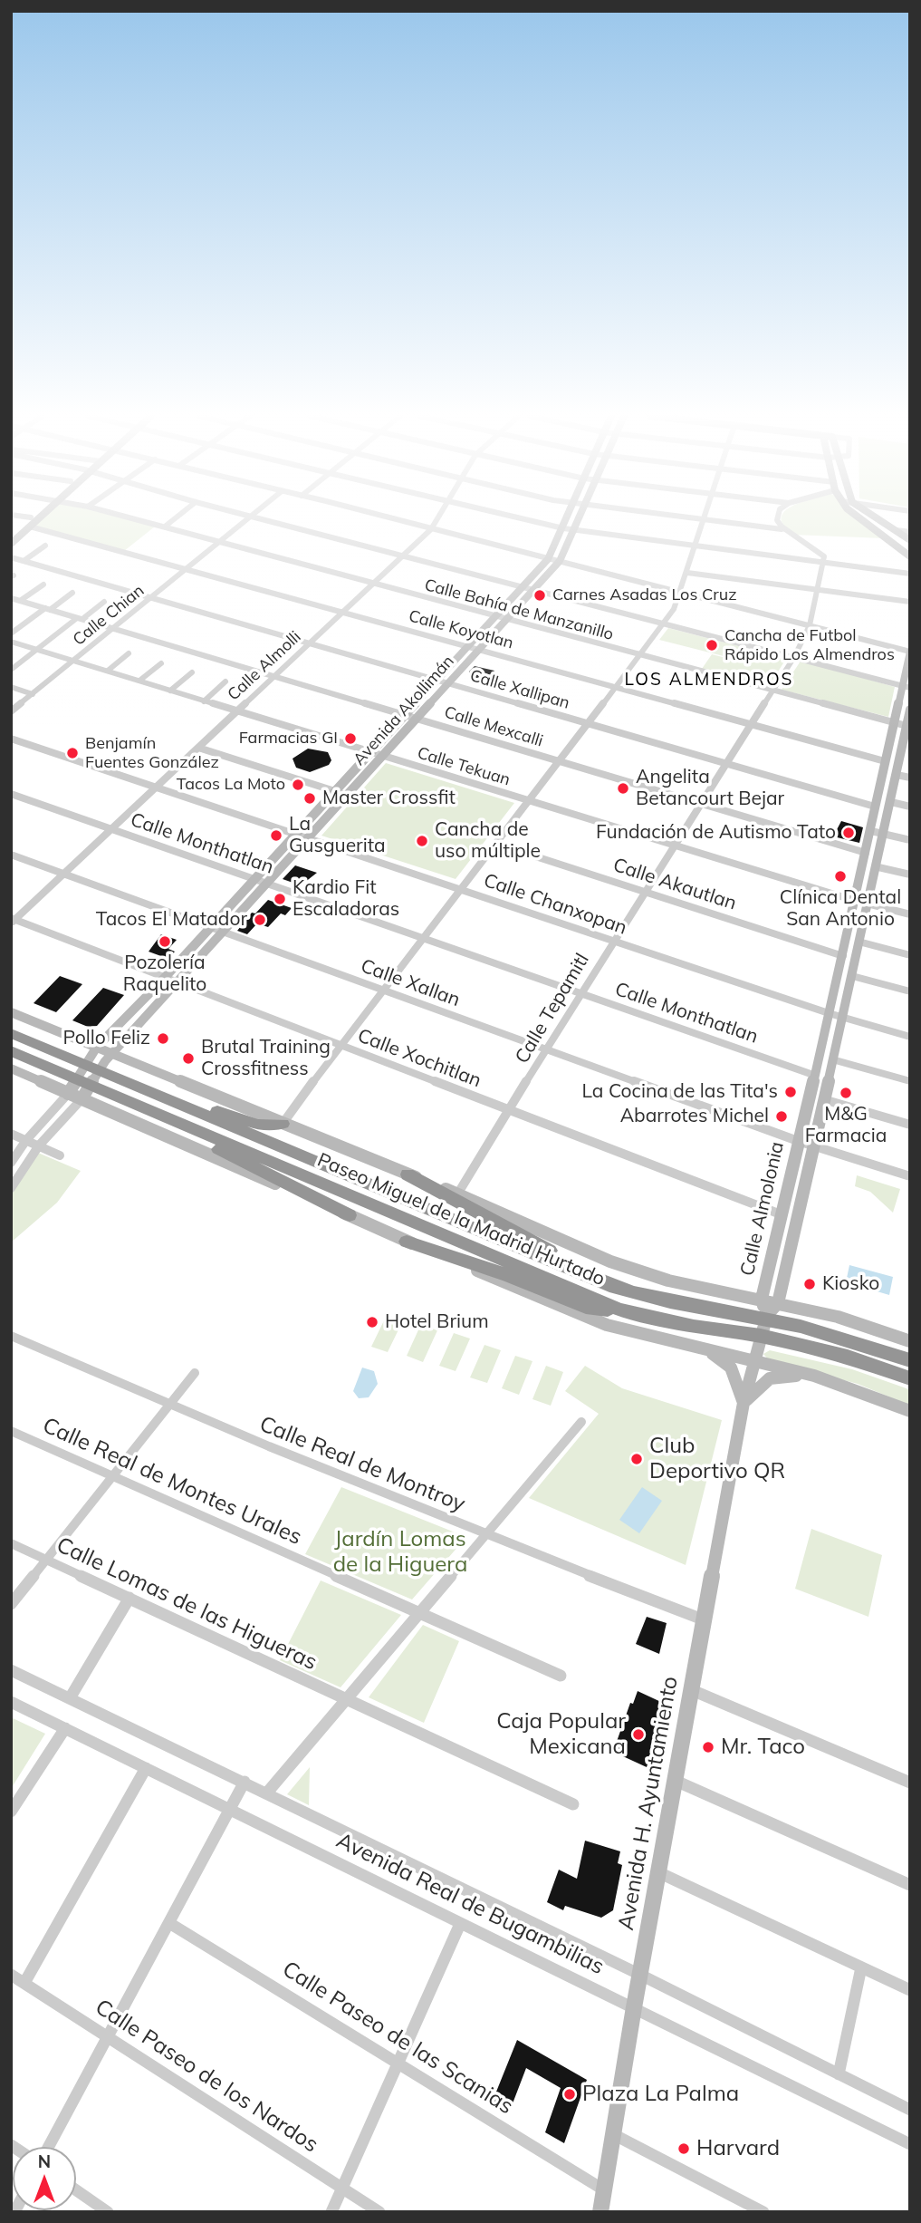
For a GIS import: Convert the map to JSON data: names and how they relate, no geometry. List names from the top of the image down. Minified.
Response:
{"streets":{"highway":["Paseo Miguel de la Madrid Hurtado"],"street":["Calle Bahía de Manzanillo","Calle Chian","Calle Koyotlan","Calle Almolli","Calle Xallipan","Avenida Akollimán","Calle Mexcalli","Calle Tekuan","Calle Monthatlan","Calle Akautlan","Calle Chanxopan","Calle Xallan","Calle Tepamitl","Calle Xochitlan","Calle Almolonia","Calle Real de Montroy","Calle Real de Montes Urales","Calle Lomas de las Higueras","Avenida H. Ayuntamiento","Avenida Real de Bugambilias","Calle Paseo de las Scanias","Calle Paseo de los Nardos"]},"crossings":[["Calle Bahía de Manzanillo","Calle Chian"],["Calle Bahía de Manzanillo","Calle Almolli"],["Calle Bahía de Manzanillo","Avenida Akollimán"],["Calle Bahía de Manzanillo","Calle Tepamitl"],["Calle Bahía de Manzanillo","Calle Almolonia"],["Calle Chian","Calle Koyotlan"],["Calle Chian","Calle Xallipan"],["Calle Chian","Calle Mexcalli"],["Calle Chian","Calle Tekuan"],["Calle Koyotlan","Calle Almolli"],["Calle Koyotlan","Avenida Akollimán"],["Calle Koyotlan","Calle Tepamitl"],["Calle Koyotlan","Calle Almolonia"],["Calle Almolli","Calle Xallipan"],["Calle Almolli","Calle Mexcalli"],["Calle Almolli","Calle Tekuan"],["Calle Almolli","Calle Monthatlan"],["Calle Almolli","Calle Chanxopan"],["Calle Almolli","Calle Xallan"],["Calle Almolli","Calle Xochitlan"],["Calle Xallipan","Avenida Akollimán"],["Calle Xallipan","Calle Tepamitl"],["Calle Xallipan","Calle Almolonia"],["Avenida Akollimán","Calle Mexcalli"],["Avenida Akollimán","Calle Tekuan"],["Avenida Akollimán","Calle Monthatlan"],["Avenida Akollimán","Calle Chanxopan"],["Avenida Akollimán","Calle Xallan"],["Avenida Akollimán","Calle Xochitlan"],["Avenida Akollimán","Paseo Miguel de la Madrid Hurtado"],["Calle Mexcalli","Calle Tepamitl"],["Calle Mexcalli","Calle Almolonia"],["Calle Tekuan","Calle Tepamitl"],["Calle Tekuan","Calle Almolonia"],["Calle Monthatlan","Calle Tepamitl"],["Calle Monthatlan","Calle Almolonia"],["Calle Akautlan","Calle Tepamitl"],["Calle Akautlan","Calle Almolonia"],["Calle Chanxopan","Calle Tepamitl"],["Calle Chanxopan","Calle Almolonia"],["Calle Xallan","Calle Tepamitl"],["Calle Xallan","Calle Almolonia"],["Calle Tepamitl","Calle Xochitlan"],["Calle Xochitlan","Calle Almolonia"],["Calle Almolonia","Paseo Miguel de la Madrid Hurtado"],["Calle Real de Montroy","Avenida H. Ayuntamiento"],["Avenida H. Ayuntamiento","Avenida Real de Bugambilias"],["Avenida H. Ayuntamiento","Calle Paseo de las Scanias"]],"districts":["LOS ALMENDROS"],"parks":["Jardín Lomas de la Higuera"],"places":["Carnes Asadas Los Cruz","Cancha de Futbol Rápido Los Almendros","Farmacias GI","Benjamín Fuentes González","Tacos La Moto","Angelita Betancourt Bejar","Master Crossfit","Fundación de Autismo Tato","La Gusguerita","Cancha de uso múltiple","Clínica Dental San Antonio","Kardio Fit Escaladoras","Tacos El Matador","Pozolería Raquelito","Pollo Feliz","Brutal Training Crossfitness","La Cocina de las Tita's","M&G Farmacia","Abarrotes Michel","Kiosko","Hotel Brium","Club Deportivo QR","Caja Popular Mexicana","Mr. Taco","Plaza La Palma","Harvard"],"north":"top"}
